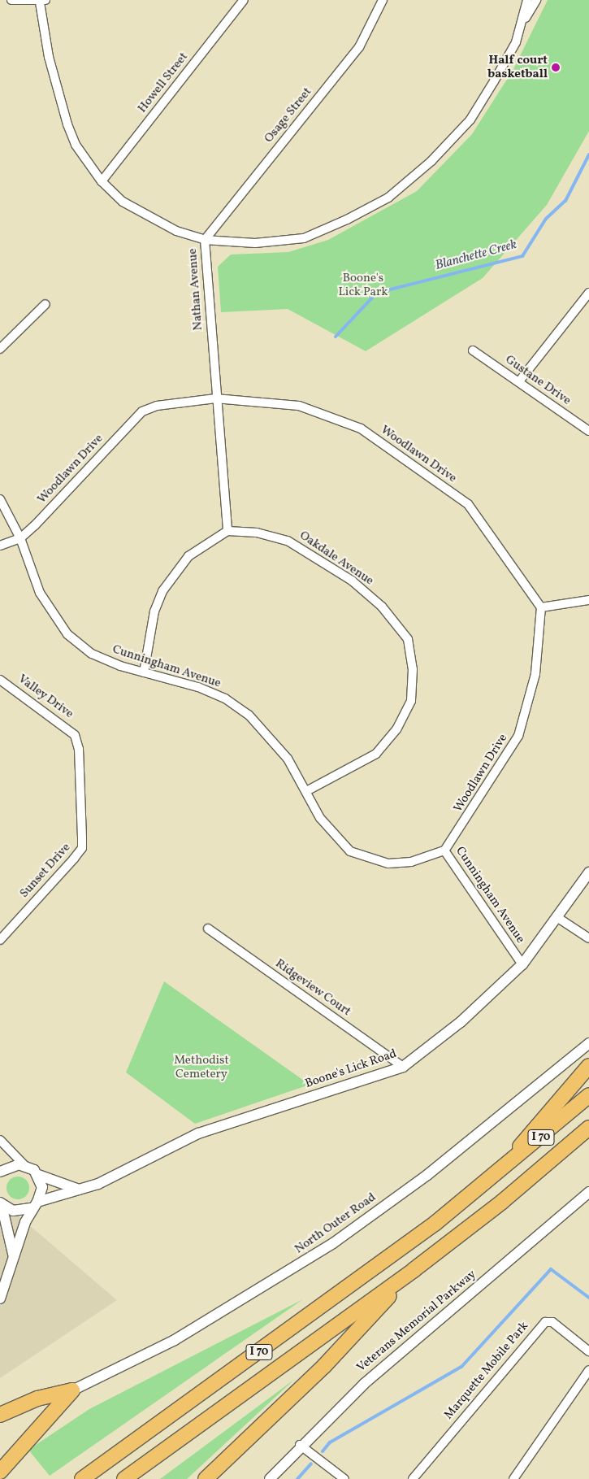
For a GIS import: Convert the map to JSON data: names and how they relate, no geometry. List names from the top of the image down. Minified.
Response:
{"streets":{"highway":["I 70"],"street":["Howell Street","Osage Street","Nathan Avenue","Gustane Drive","Woodlawn Drive","Oakdale Avenue","Cunningham Avenue","Valley Drive","Sunset Drive","Ridgeview Court","Boone's Lick Road","North Outer Road","Veterans Memorial Parkway","Marquette Mobile Park"]},"crossings":[["Howell Street","Nathan Avenue"],["Osage Street","Nathan Avenue"],["Nathan Avenue","Woodlawn Drive"],["Nathan Avenue","Oakdale Avenue"],["Woodlawn Drive","Cunningham Avenue"],["Oakdale Avenue","Cunningham Avenue"],["Cunningham Avenue","Boone's Lick Road"],["Valley Drive","Sunset Drive"],["Ridgeview Court","Boone's Lick Road"]],"water":["Blanchette Creek"],"parks":["Boone's Lick Park","Methodist Cemetery"],"places":["Half court basketball"]}
